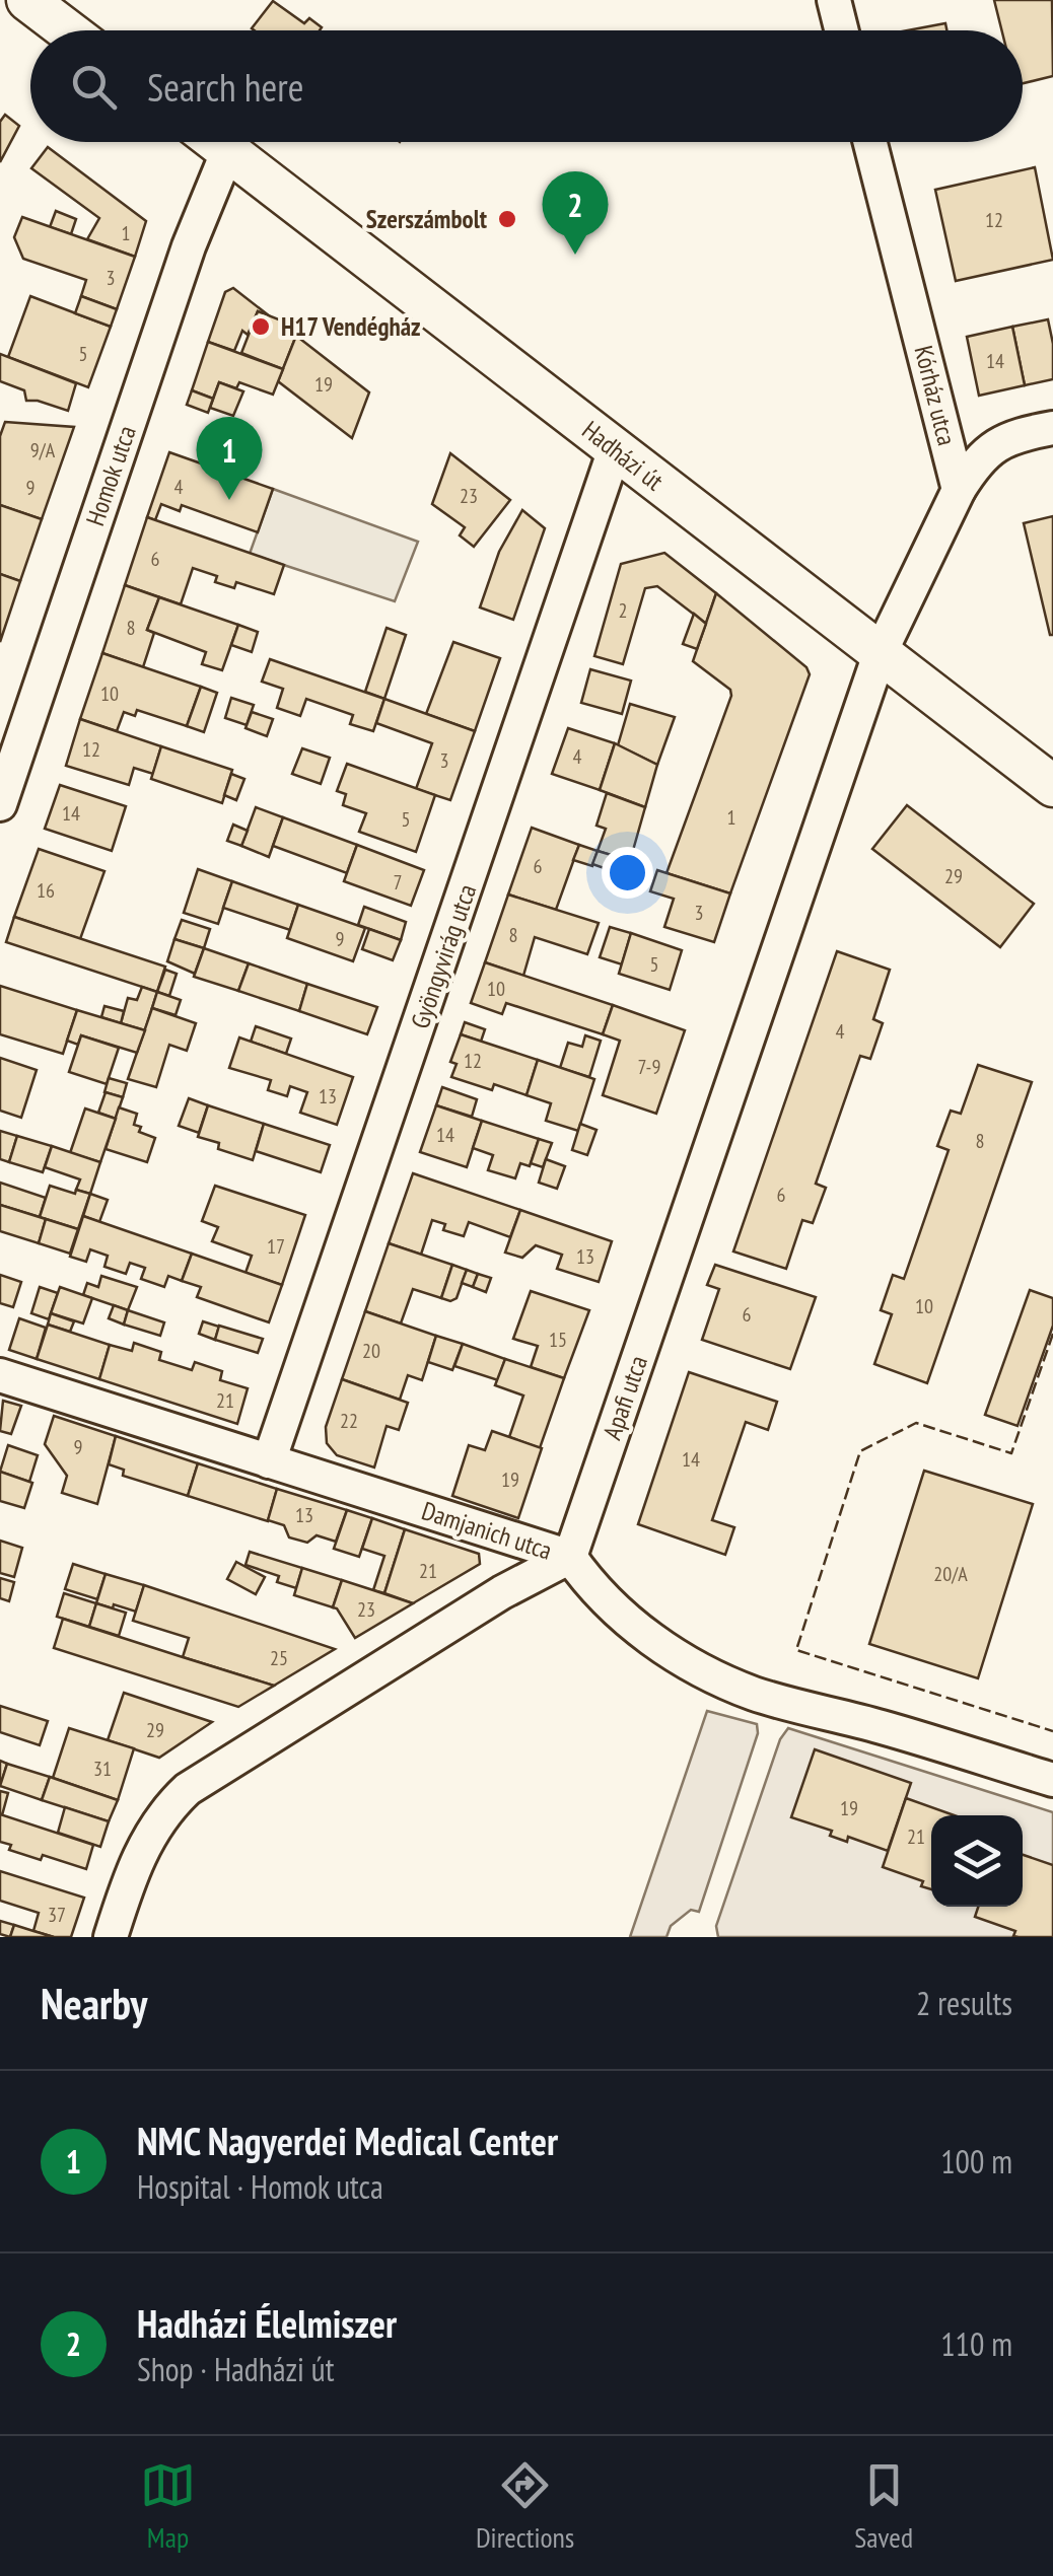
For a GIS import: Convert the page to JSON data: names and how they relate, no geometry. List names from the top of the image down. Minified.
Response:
{"streets":{"street":["Kórház utca","Hadházi út","Homok utca","Gyöngyvirág utca","Apafi utca","Damjanich utca"]},"crossings":[["Hadházi út","Homok utca"],["Hadházi út","Gyöngyvirág utca"],["Hadházi út","Apafi utca"],["Gyöngyvirág utca","Damjanich utca"],["Apafi utca","Damjanich utca"]],"places":["Szerszámbolt","H17 Vendégház"],"house_numbers":["12","1","3","5","14","19","9/A","4","9","23","6","2","8","10","12","4","3","14","1","5","6","29","7","16","3","8","9","5","10","4","12","7-9","13","14","8","6","17","13","10","6","15","20","21","22","9","14","19","13","21","20/A","23","25","29","31","19","21","37"],"page":{"search":"Search here","pins":["2","1"],"heading":["Nearby","2 results"],"list":[{"mark":"1","name":"NMC Nagyerdei Medical Center","note":"Hospital · Homok utca","value":"100 m"},{"mark":"2","name":"Hadházi Élelmiszer","note":"Shop · Hadházi út","value":"110 m"}],"nav":["Map","Directions","Saved"]}}
